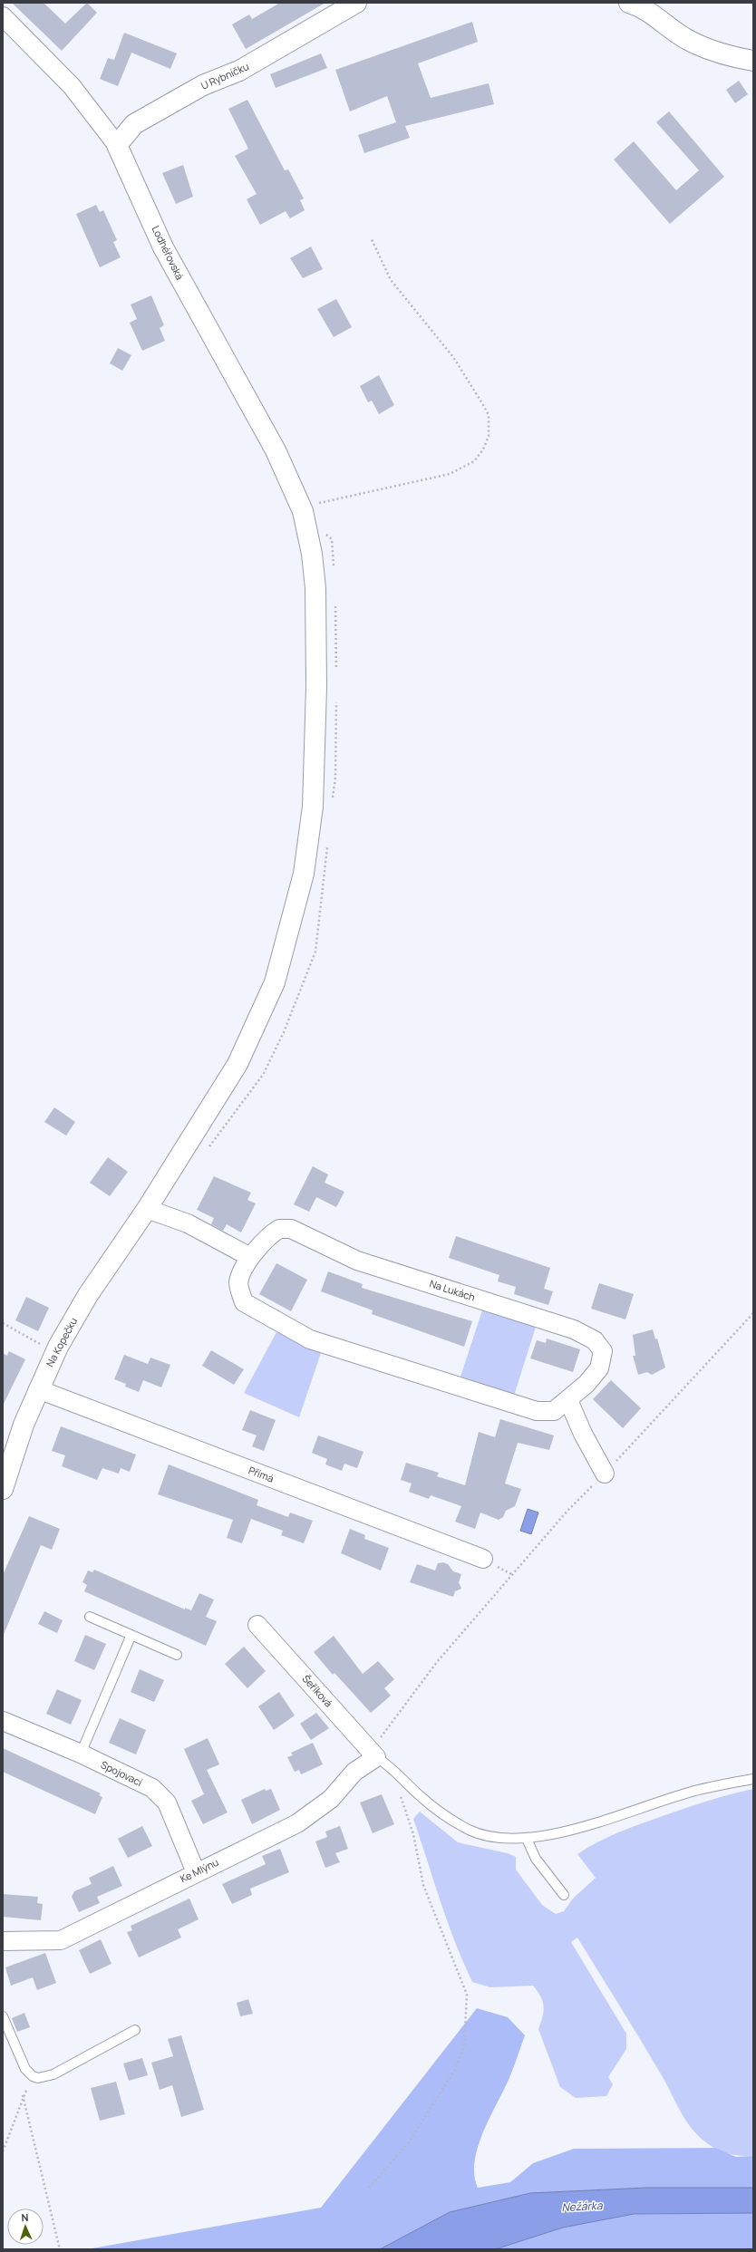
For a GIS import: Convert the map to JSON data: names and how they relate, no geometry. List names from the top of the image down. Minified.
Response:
{"streets":{"street":["U Rybníčku","Lodhéřovská","Na Lukách","Na Kopečku","Přímá","Šeříková","Spojovací","Ke Mlýnu"]},"crossings":[["U Rybníčku","Lodhéřovská"],["Lodhéřovská","Na Kopečku"],["Na Kopečku","Přímá"],["Šeříková","Ke Mlýnu"],["Spojovací","Ke Mlýnu"]],"water":["Nežárka"],"north":"top"}
